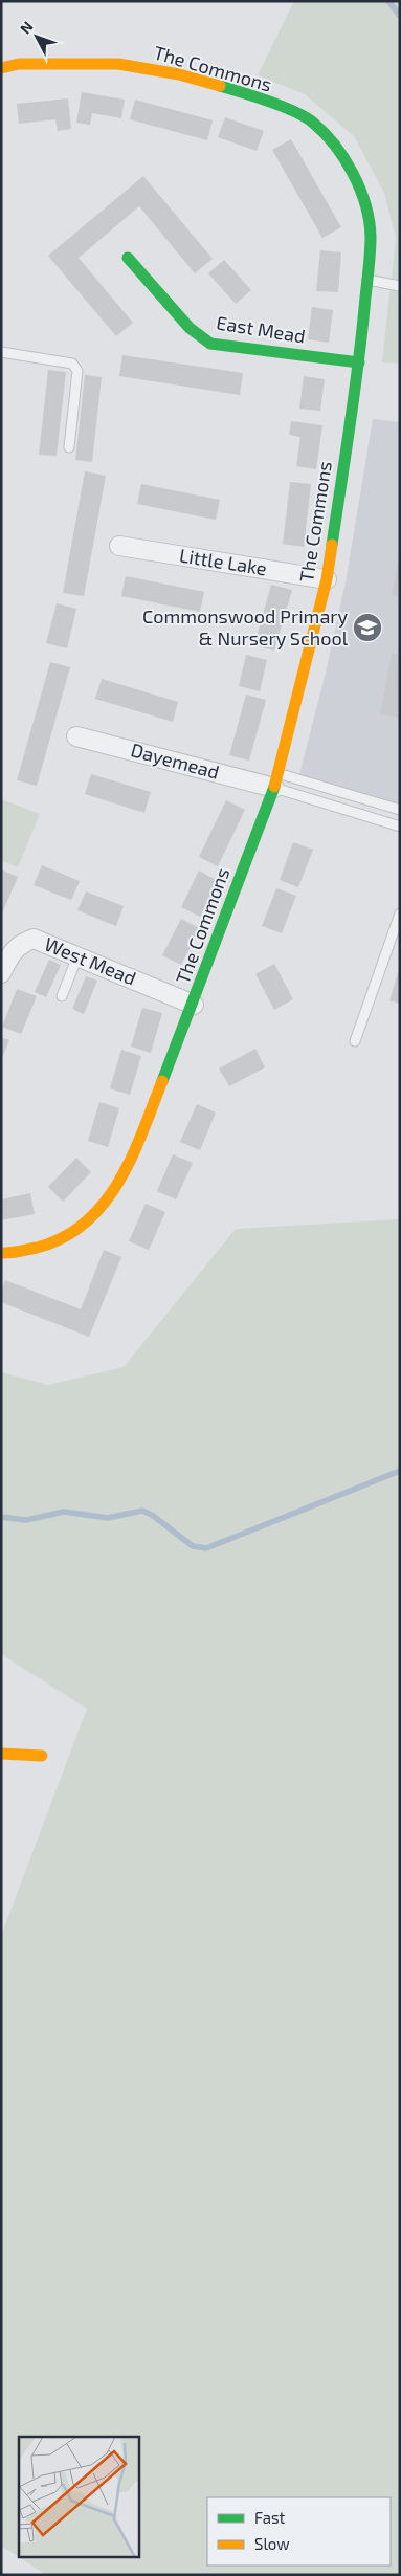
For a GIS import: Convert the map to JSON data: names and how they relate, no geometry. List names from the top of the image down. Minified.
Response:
{"streets":{"street":["The Commons","East Mead","Little Lake","Dayemead","West Mead"]},"crossings":[["The Commons","East Mead"],["The Commons","Little Lake"],["The Commons","Dayemead"],["The Commons","West Mead"]],"places":{"school or university":["Commonswood Primary & Nursery School"]},"legend":["Fast","Slow"],"north":"top left"}
